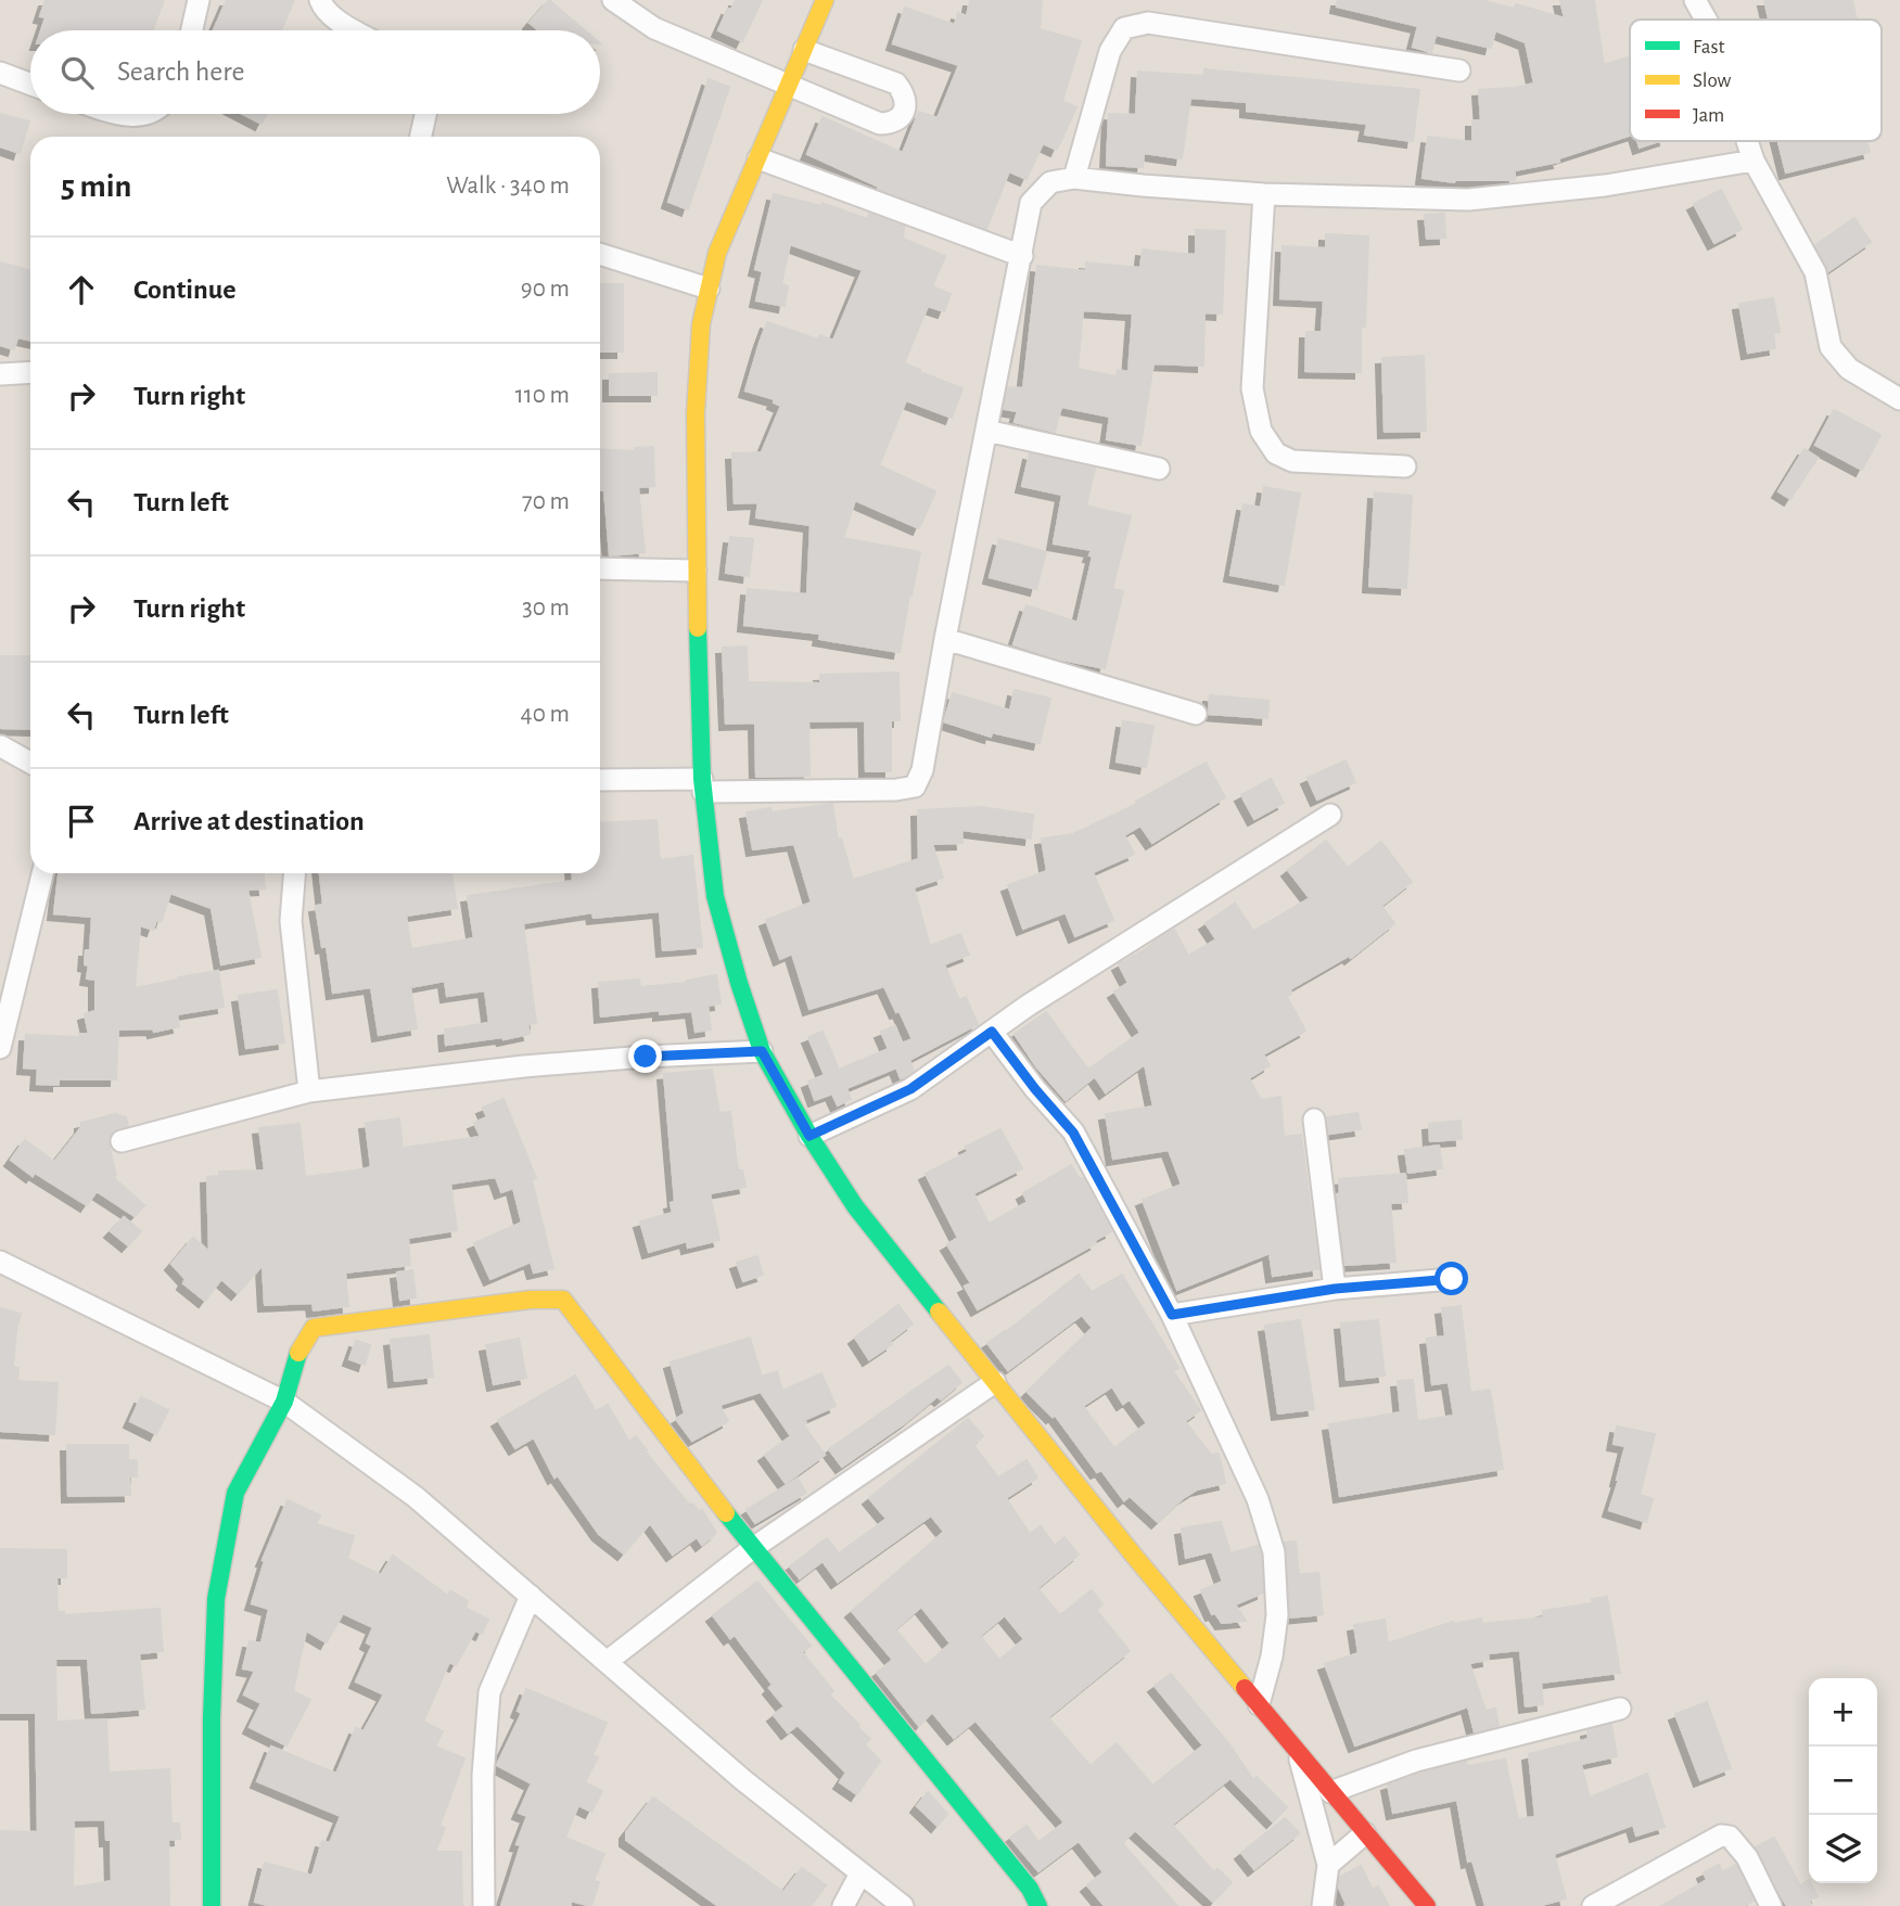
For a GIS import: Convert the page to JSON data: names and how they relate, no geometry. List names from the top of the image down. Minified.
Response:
{"legend":["Fast","Slow","Jam"],"page":{"search":"Search here","heading":["5 min","Walk · 340 m"],"list":[["Continue","90 m"],["Turn right","110 m"],["Turn left","70 m"],["Turn right","30 m"],["Turn left","40 m"],"Arrive at destination"],"map_buttons":["+","−"]}}
